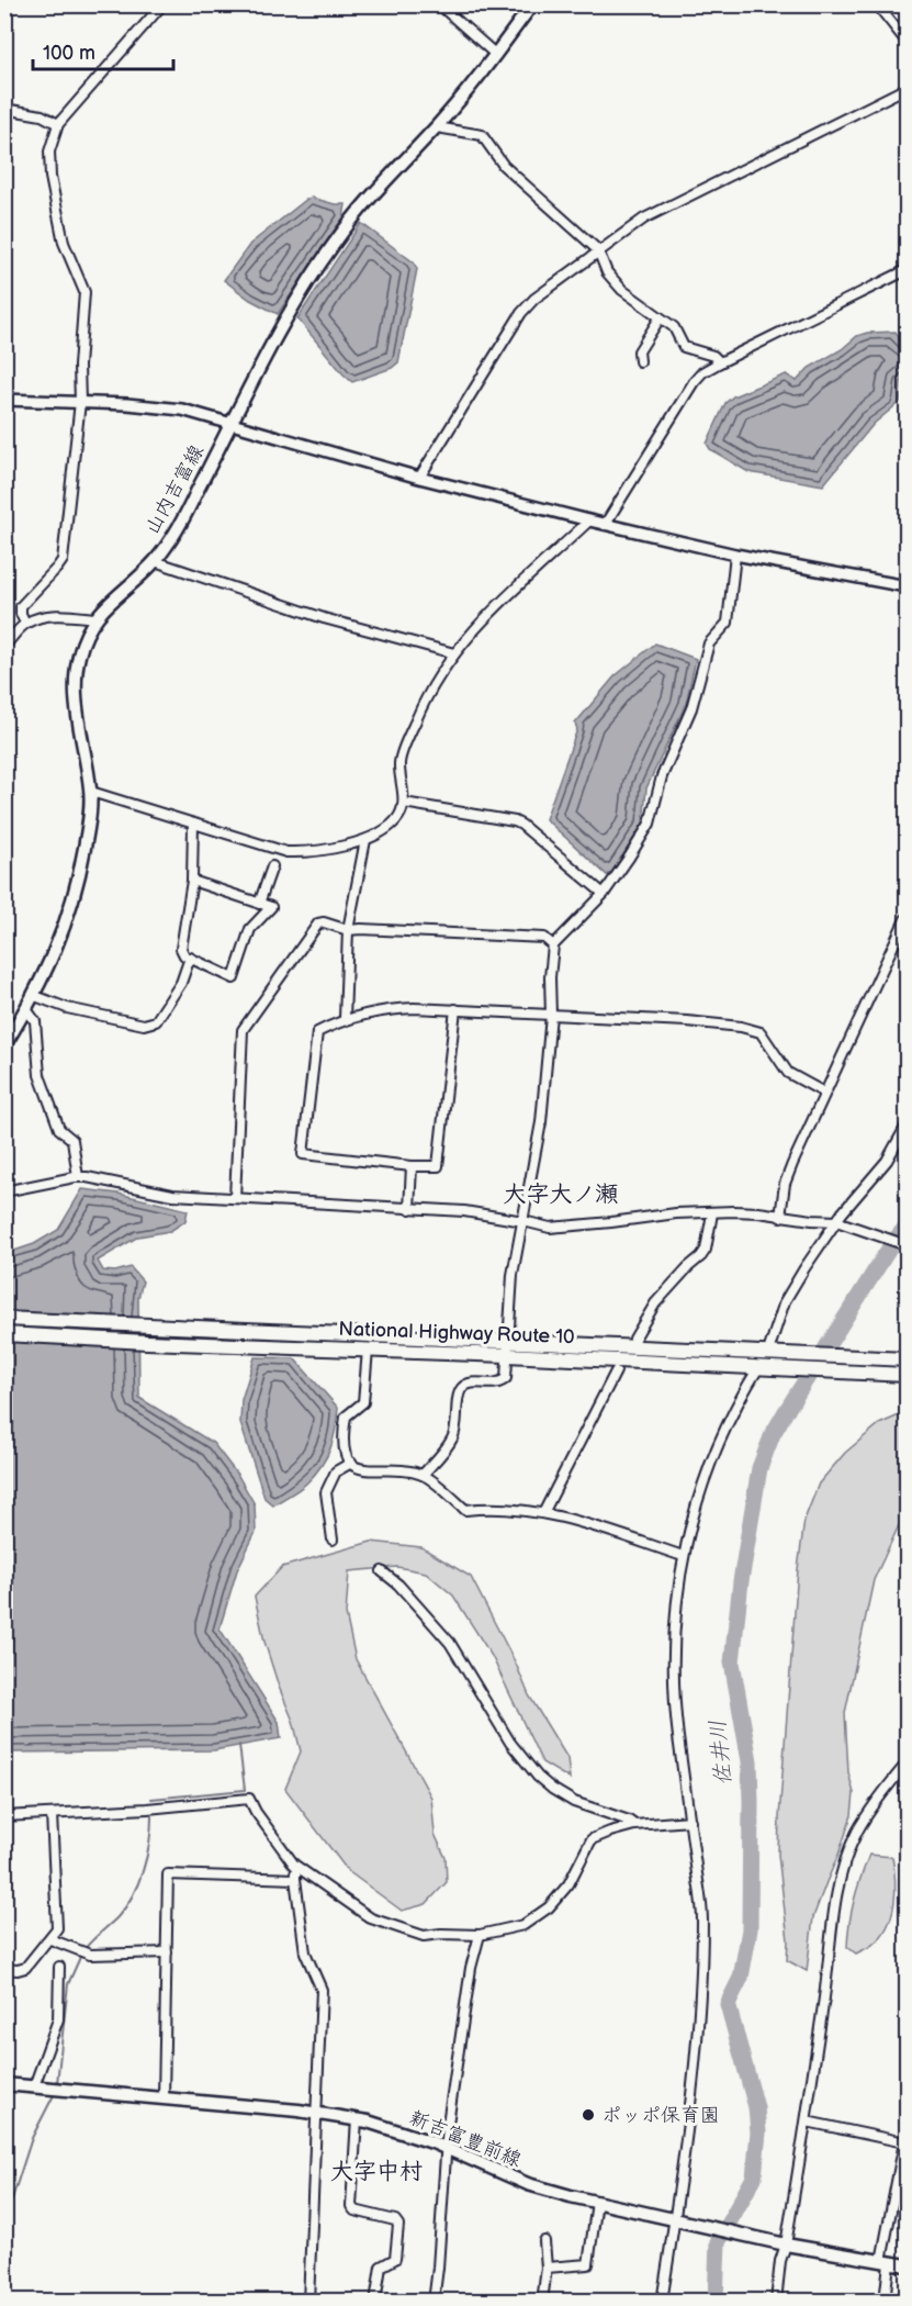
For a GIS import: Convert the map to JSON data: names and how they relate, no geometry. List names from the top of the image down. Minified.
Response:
{"streets":{"highway":["National Highway Route 10"],"main road":["山内吉富線","新吉富豊前線"]},"districts":["大字大ノ瀬","大字中村"],"water":["佐井川"],"places":["ポッポ保育園"],"scale_bar":"100 m"}
